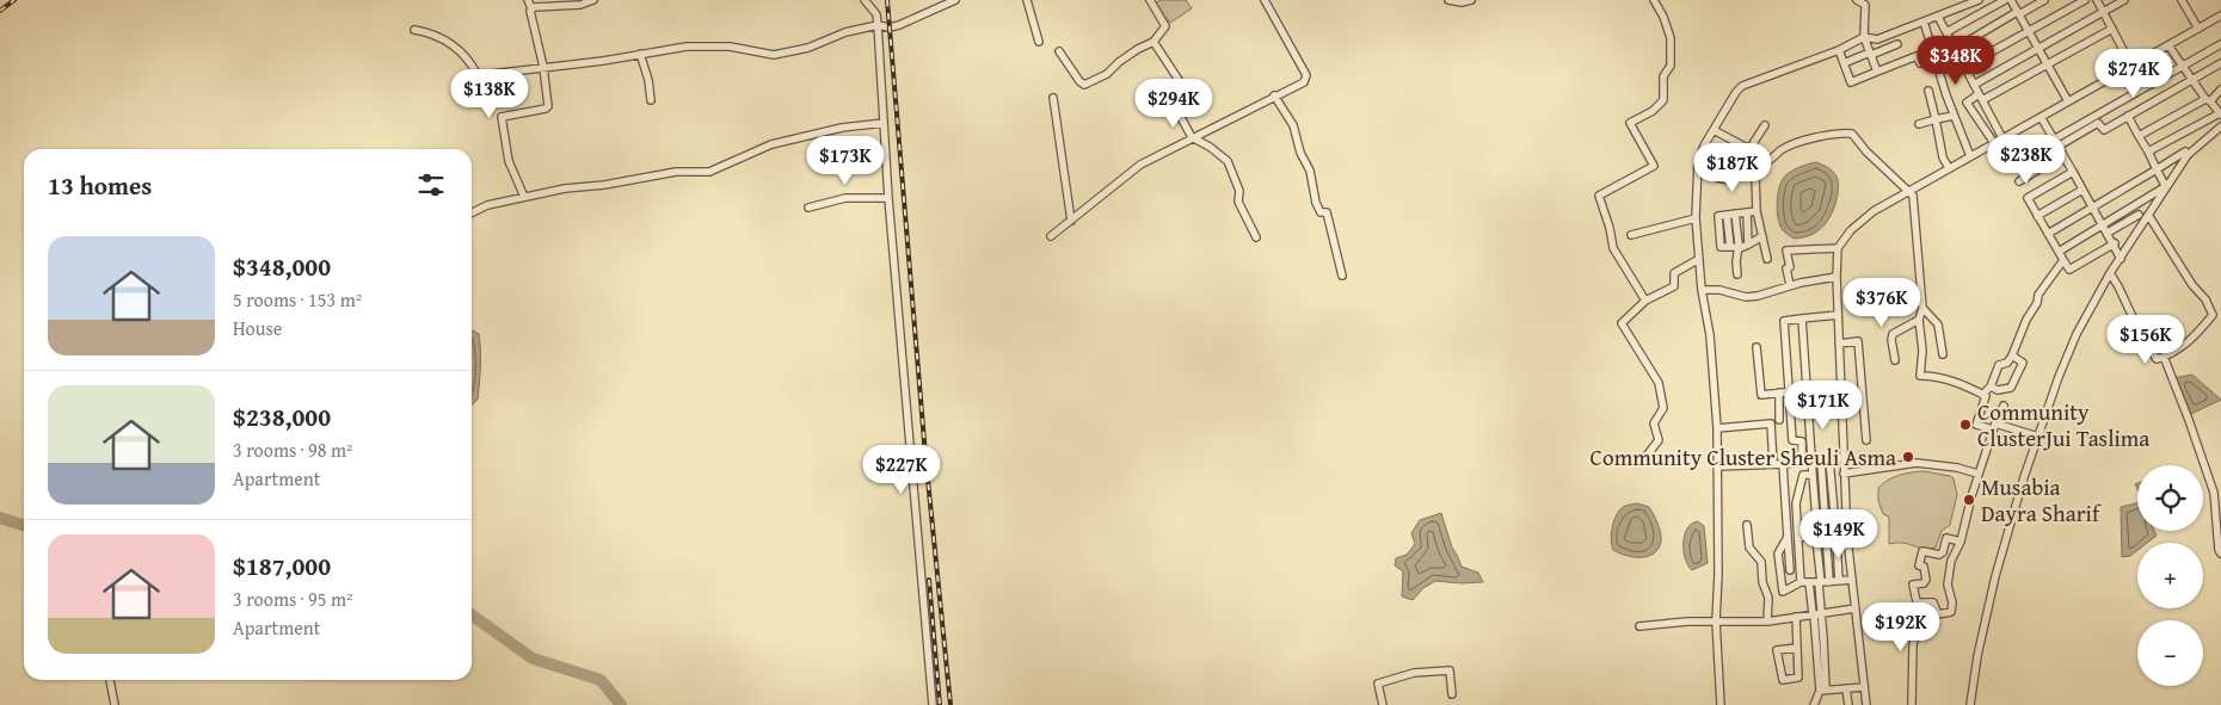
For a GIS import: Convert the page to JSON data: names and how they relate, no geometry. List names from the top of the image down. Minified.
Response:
{"places":["Community ClusterJui Taslima","Community Cluster Sheuli Asma","Musabia Dayra Sharif"],"page":{"price":["$348K","$274K","$138K","$294K","$238K","$173K","$187K","$376K","$156K","$171K","$227K","$149K","$192K"],"heading":"13 homes","list":[{"name":"$348,000","note":"5 rooms · 153 m² · House"},{"name":"$238,000","note":"3 rooms · 98 m² · Apartment"},{"name":"$187,000","note":"3 rooms · 95 m² · Apartment"}],"map_buttons":["+","−"]}}
